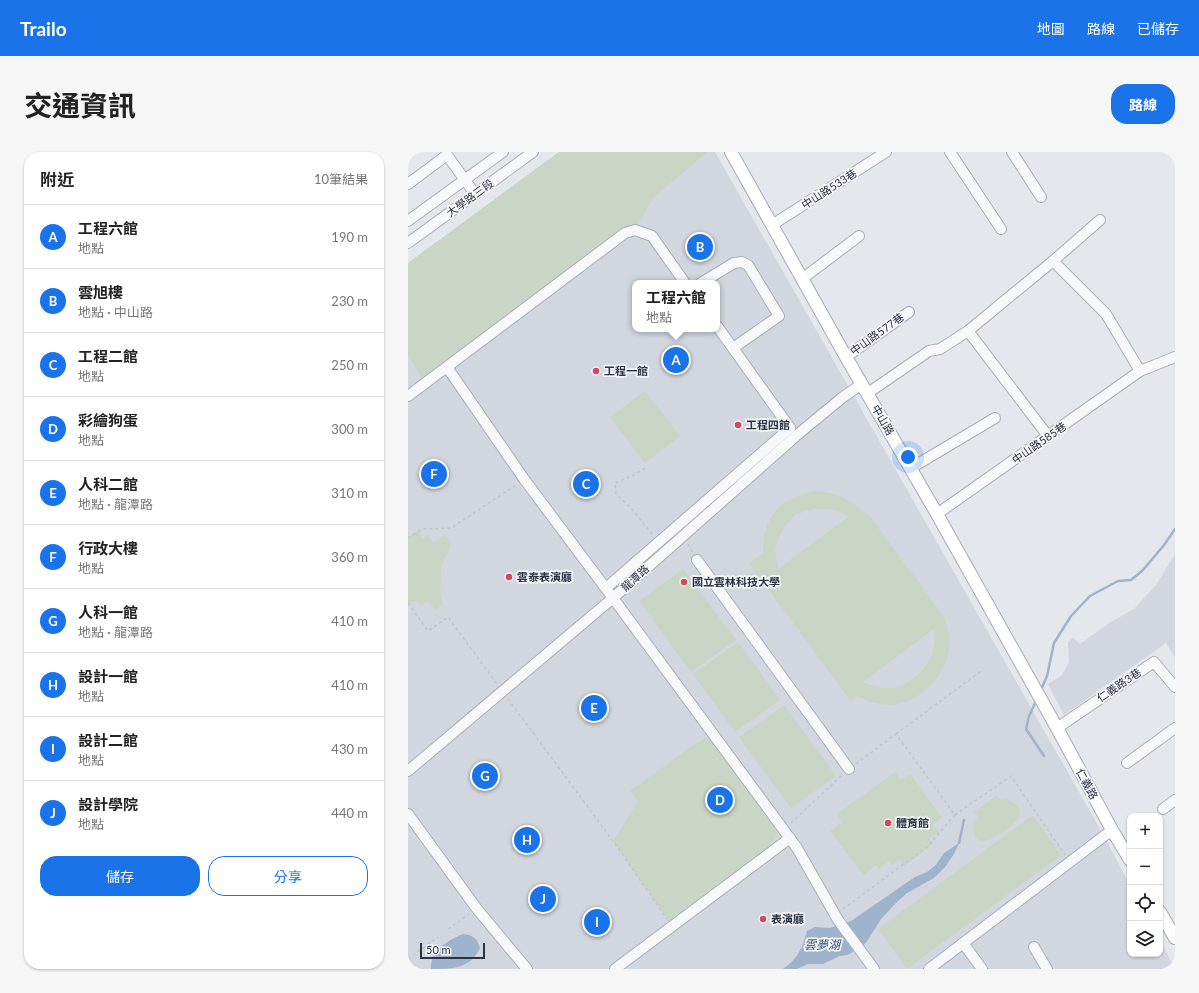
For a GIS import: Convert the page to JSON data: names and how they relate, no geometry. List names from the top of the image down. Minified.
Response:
{"streets":{"main road":["中山路","仁義路"],"street":["中山路533巷","大學路三段","中山路577巷","中山路585巷","龍潭路","仁義路3巷"]},"crossings":[["中山路533巷","中山路"],["中山路577巷","中山路"],["中山路","中山路585巷"],["中山路","龍潭路"],["中山路","仁義路"],["仁義路3巷","仁義路"]],"water":["雲夢湖"],"places":["工程一館","工程四館","雲泰表演廳","國立雲林科技大學","體育館","表演廳"],"scale_bar":"50 m","page":{"header":"Trailo","nav":["地圖","路線","已儲存"],"title":"交通資訊","buttons":["路線",["儲存","分享"]],"heading":["附近","10筆結果"],"list":[{"mark":"A","name":"工程六館","note":"地點","value":"190 m"},{"mark":"B","name":"雲旭樓","note":"地點 · 中山路","value":"230 m"},{"mark":"C","name":"工程二館","note":"地點","value":"250 m"},{"mark":"D","name":"彩繪狗蛋","note":"地點","value":"300 m"},{"mark":"E","name":"人科二館","note":"地點 · 龍潭路","value":"310 m"},{"mark":"F","name":"行政大樓","note":"地點","value":"360 m"},{"mark":"G","name":"人科一館","note":"地點 · 龍潭路","value":"410 m"},{"mark":"H","name":"設計一館","note":"地點","value":"410 m"},{"mark":"I","name":"設計二館","note":"地點","value":"430 m"},{"mark":"J","name":"設計學院","note":"地點","value":"440 m"}],"pins":["B","A","F","C","E","G","D","H","J","I"],"popup":["工程六館","地點"],"map_buttons":["+","−"],"scale":"50 m"}}
